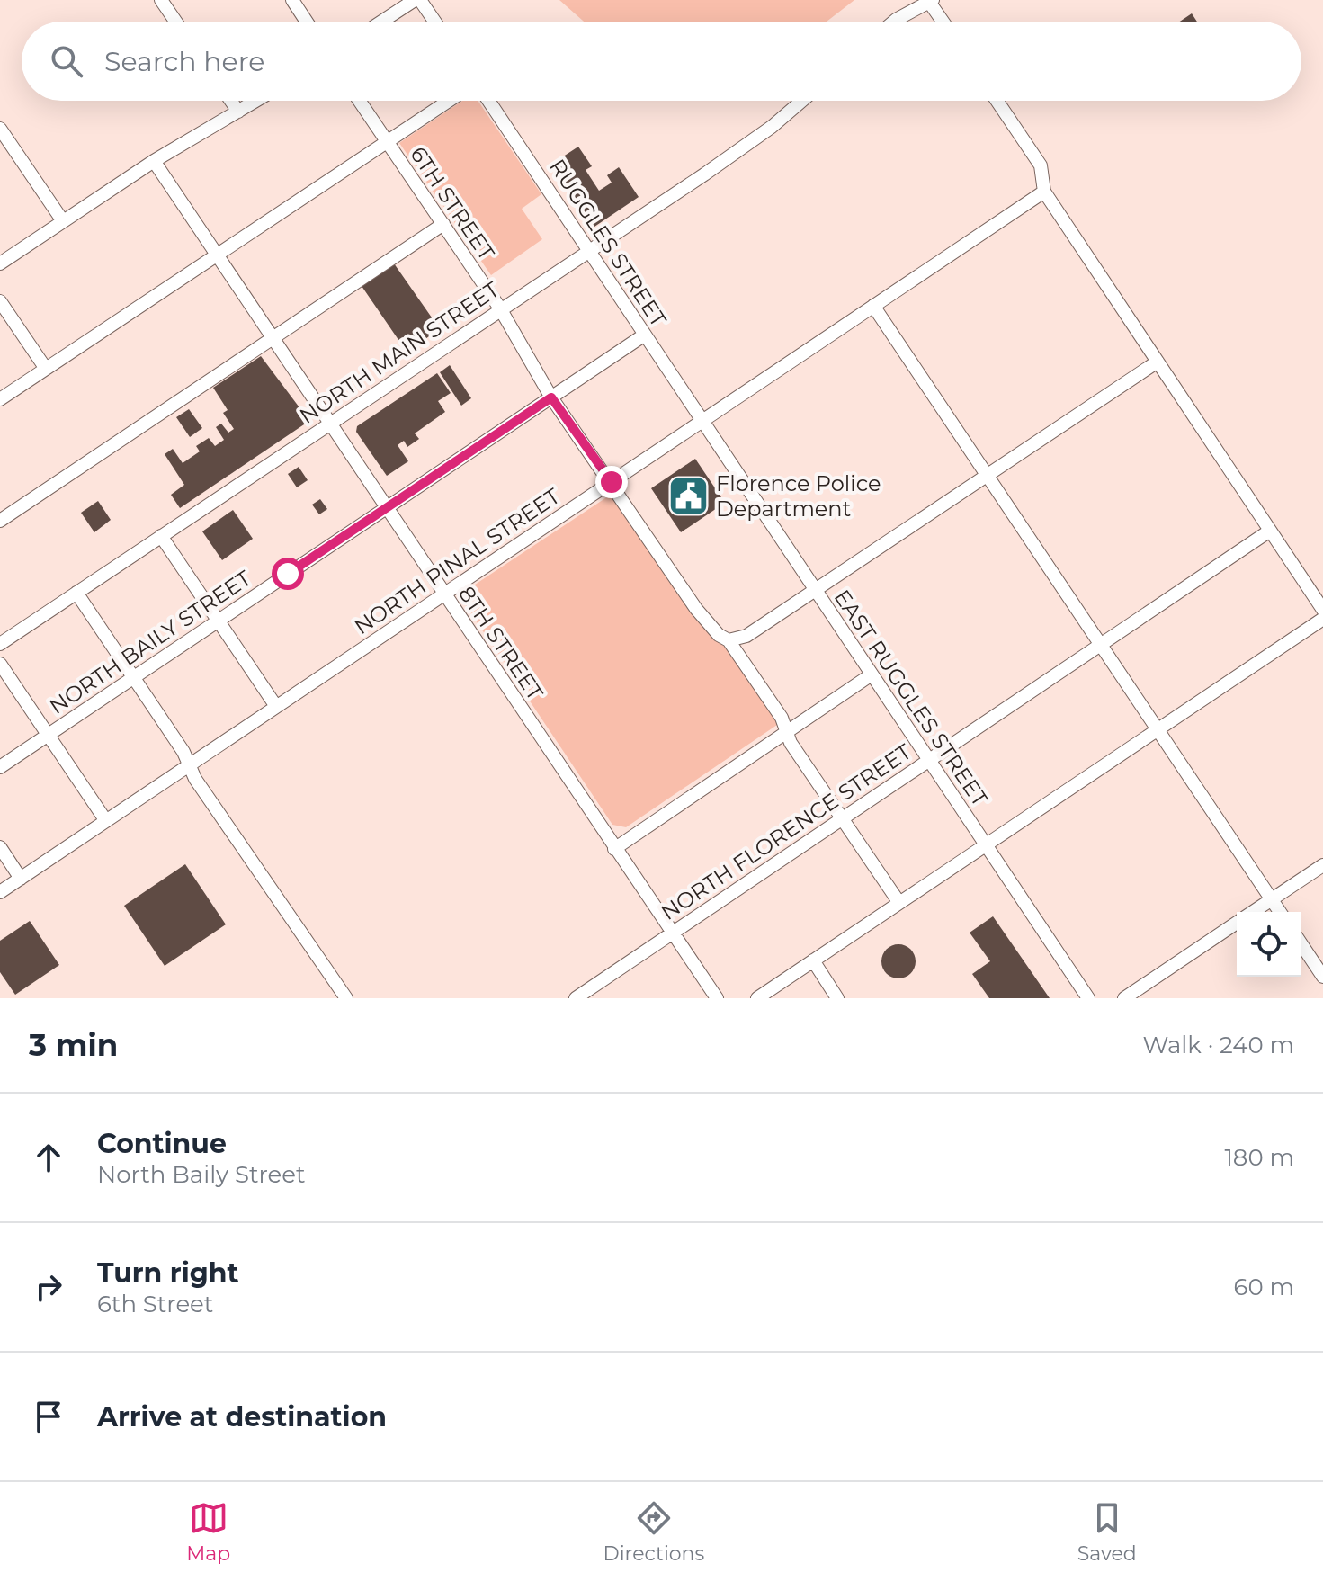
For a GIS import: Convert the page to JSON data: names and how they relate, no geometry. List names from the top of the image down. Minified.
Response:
{"streets":{"street":["6TH STREET","RUGGLES STREET","NORTH MAIN STREET","NORTH PINAL STREET","NORTH BAILY STREET","8TH STREET","EAST RUGGLES STREET","NORTH FLORENCE STREET"]},"crossings":[["6TH STREET","NORTH MAIN STREET"],["6TH STREET","NORTH PINAL STREET"],["6TH STREET","NORTH BAILY STREET"],["6TH STREET","NORTH FLORENCE STREET"],["RUGGLES STREET","NORTH MAIN STREET"],["RUGGLES STREET","NORTH PINAL STREET"],["RUGGLES STREET","NORTH BAILY STREET"],["RUGGLES STREET","EAST RUGGLES STREET"],["NORTH MAIN STREET","8TH STREET"],["NORTH PINAL STREET","8TH STREET"],["NORTH PINAL STREET","EAST RUGGLES STREET"],["NORTH BAILY STREET","8TH STREET"],["8TH STREET","NORTH FLORENCE STREET"],["EAST RUGGLES STREET","NORTH FLORENCE STREET"]],"places":{"public building":["Florence Police Department"]},"page":{"search":"Search here","heading":["3 min","Walk · 240 m"],"list":[["Continue","North Baily Street","180 m"],["Turn right","6th Street","60 m"],"Arrive at destination"],"nav":["Map","Directions","Saved"]}}
